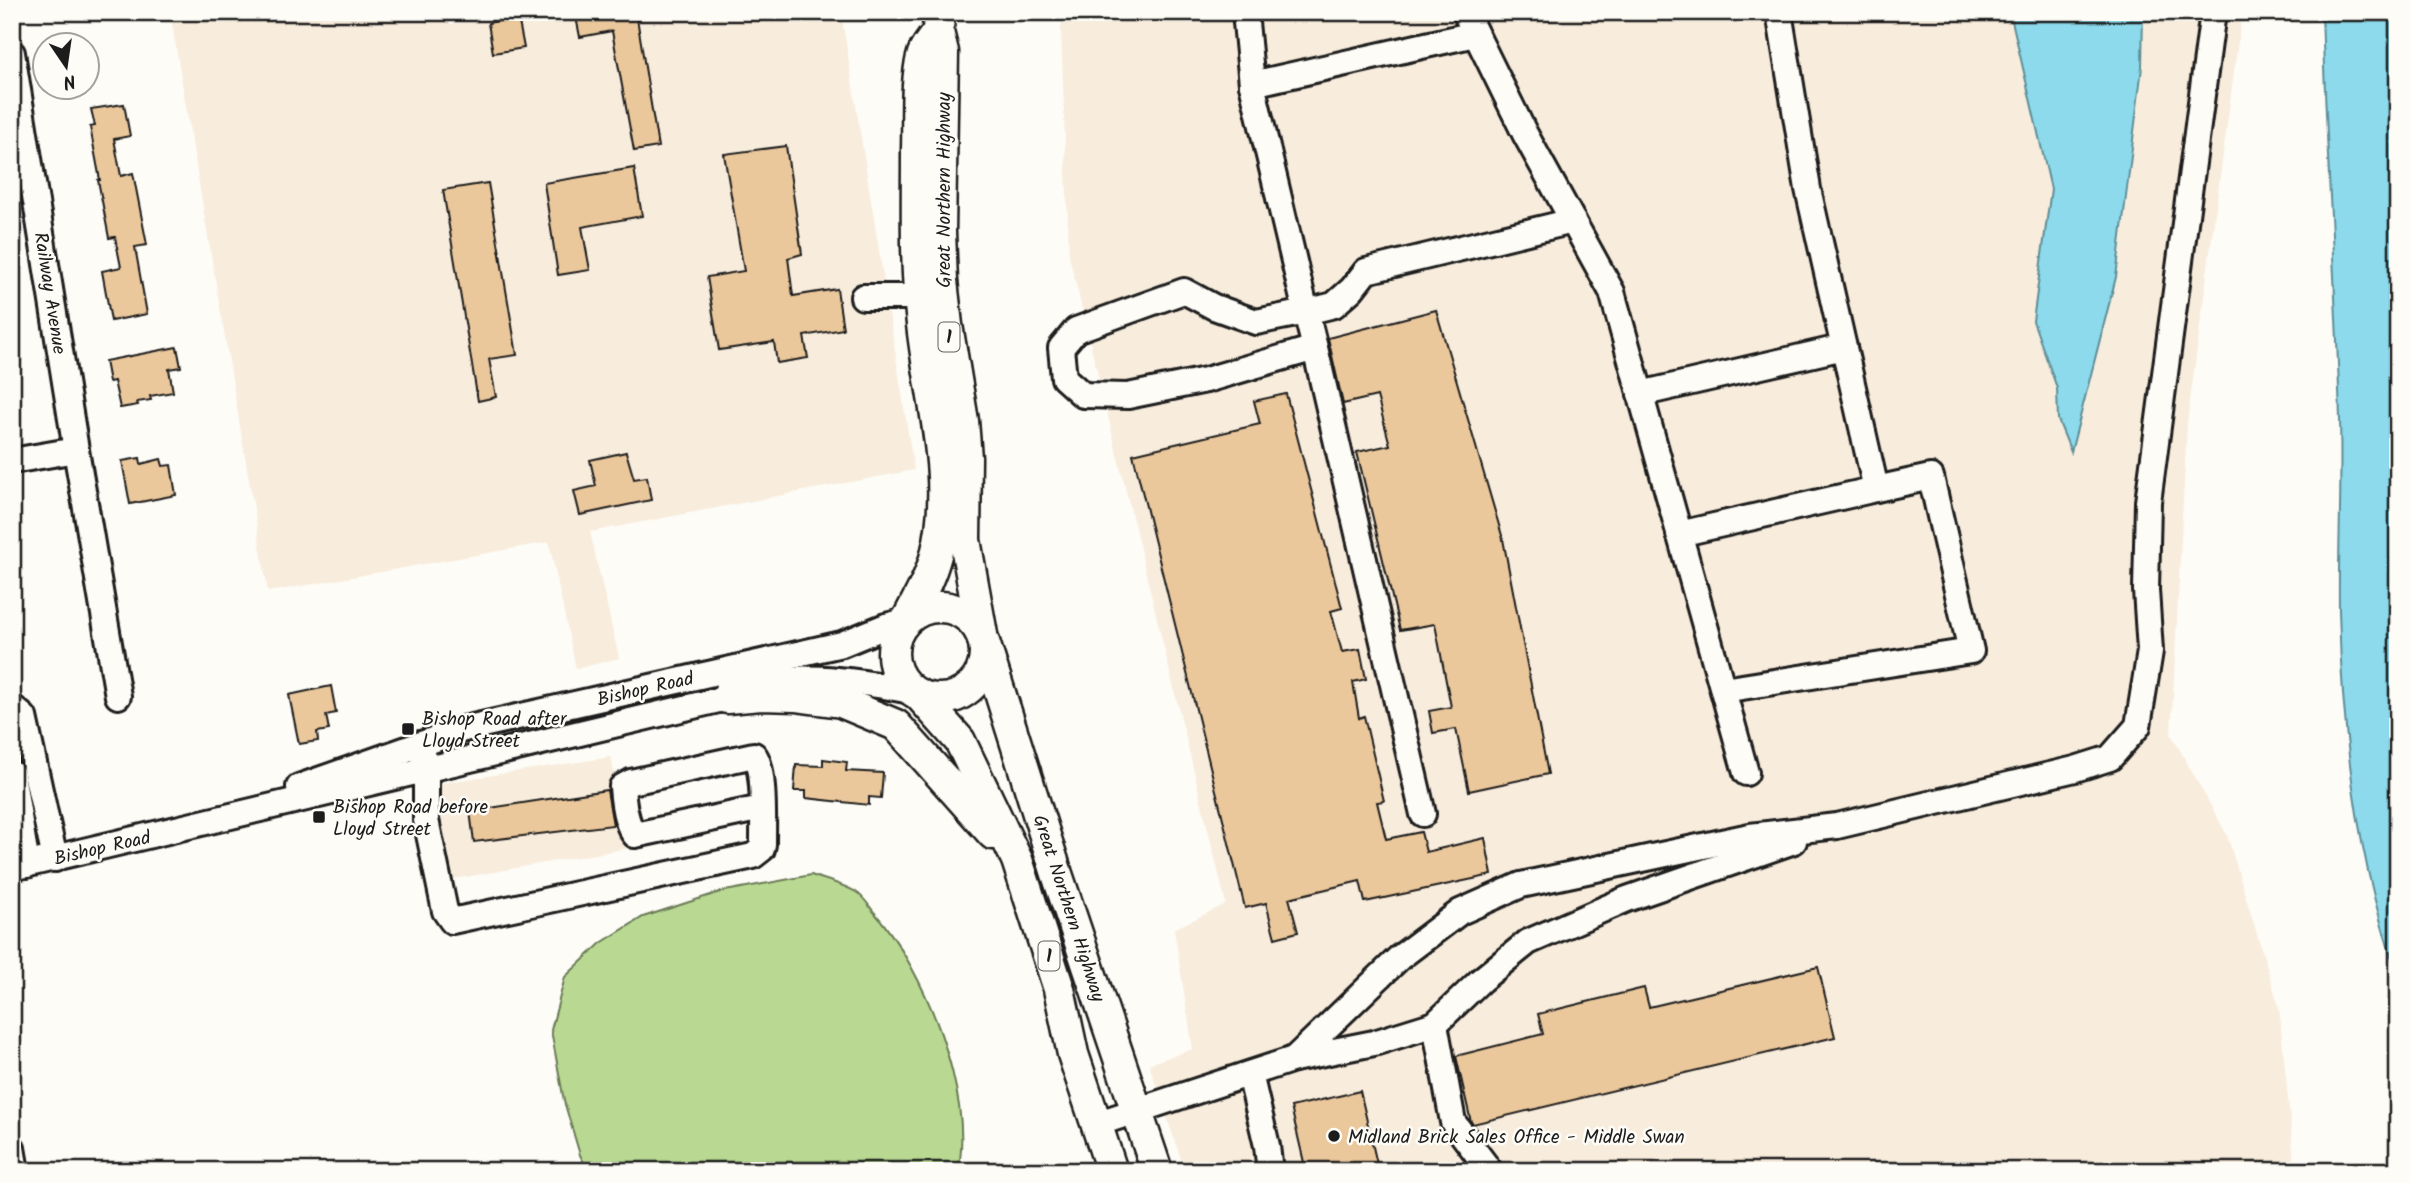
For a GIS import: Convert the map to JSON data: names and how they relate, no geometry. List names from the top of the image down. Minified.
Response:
{"streets":{"main road":["Great Northern Highway","1"],"street":["Railway Avenue","Bishop Road"]},"crossings":[["Great Northern Highway","1"],["Great Northern Highway","Bishop Road"],["1","Bishop Road"]],"places":{"transit":["Bishop Road after Lloyd Street","Bishop Road before Lloyd Street"],"other":["Midland Brick Sales Office - Middle Swan"]},"north":"bottom"}
